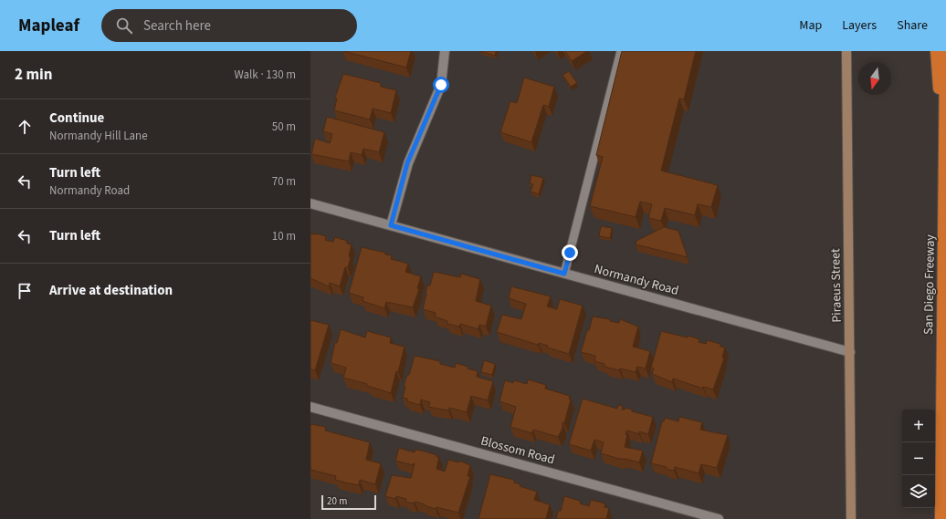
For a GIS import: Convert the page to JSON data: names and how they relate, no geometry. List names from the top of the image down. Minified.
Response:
{"streets":{"highway":["San Diego Freeway"],"main road":["Piraeus Street"],"street":["Normandy Road","Blossom Road"]},"crossings":[["Normandy Road","Piraeus Street"]],"scale_bar":"20 m","north":"bottom","page":{"header":"Mapleaf","search":"Search here","nav":["Map","Layers","Share"],"heading":["2 min","Walk · 130 m"],"list":[["Continue","Normandy Hill Lane","50 m"],["Turn left","Normandy Road","70 m"],["Turn left","10 m"],"Arrive at destination"],"map_buttons":["+","−"],"scale":"20 m"}}
